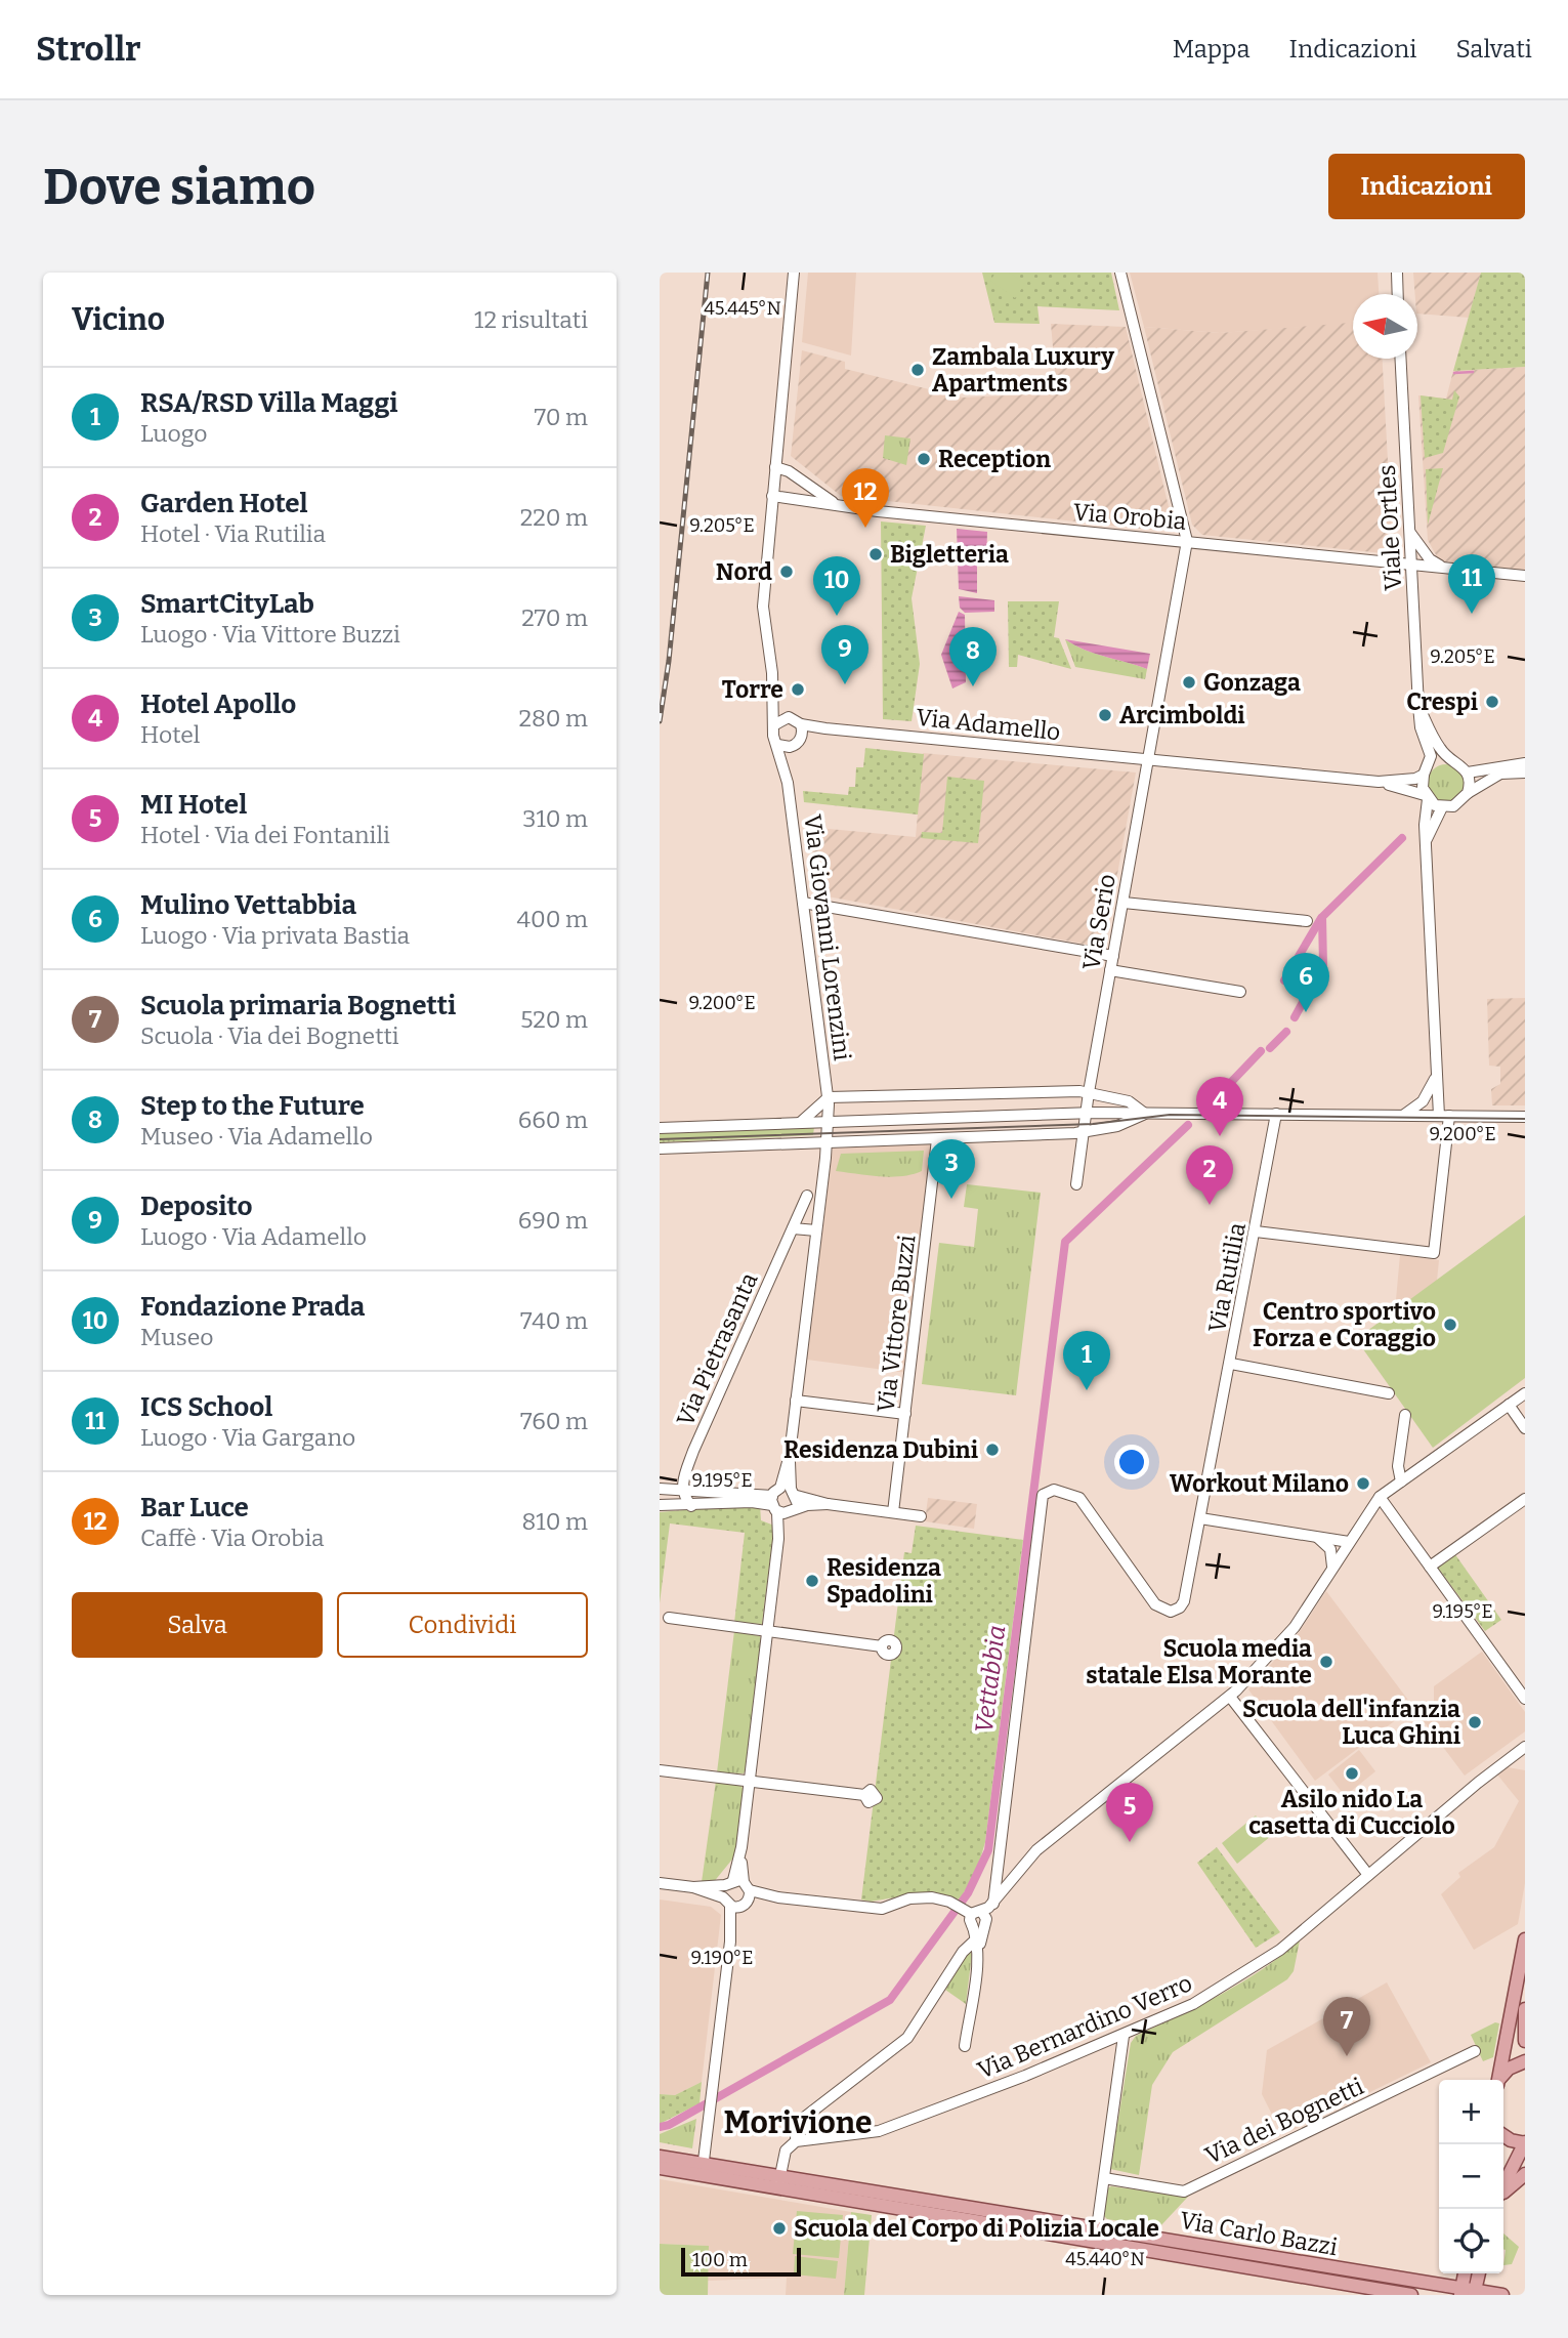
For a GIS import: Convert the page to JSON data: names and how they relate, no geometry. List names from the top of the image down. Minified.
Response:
{"streets":{"main road":["Via Carlo Bazzi"],"street":["Via Orobia","Viale Ortles","Via Adamello","Via Serio","Via Giovanni Lorenzini","Via Rutilia","Via Vittore Buzzi","Via Pietrasanta","Via Bernardino Verro","Via dei Bognetti"]},"crossings":[["Via Orobia","Viale Ortles"],["Via Orobia","Via Serio"],["Via Orobia","Via Giovanni Lorenzini"],["Viale Ortles","Via Rutilia"],["Via Adamello","Via Serio"],["Via Adamello","Via Giovanni Lorenzini"]],"districts":["Morivione"],"water":["Vettabbia"],"places":["Zambala Luxury Apartments","Reception","Bigletteria","Nord","Gonzaga","Torre","Crespi","Arcimboldi","Centro sportivo Forza e Coraggio","Residenza Dubini","Workout Milano","Residenza Spadolini","Scuola media statale Elsa Morante","Scuola dell'infanzia Luca Ghini","Asilo nido La casetta di Cucciolo","Scuola del Corpo di Polizia Locale"],"scale_bar":"100 m","north":"left","page":{"header":"Strollr","nav":["Mappa","Indicazioni","Salvati"],"buttons":["Indicazioni",["Salva","Condividi"]],"title":"Dove siamo","heading":["Vicino","12 risultati"],"list":[{"mark":"1","name":"RSA/RSD Villa Maggi","note":"Luogo","value":"70 m"},{"mark":"2","name":"Garden Hotel","note":"Hotel · Via Rutilia","value":"220 m"},{"mark":"3","name":"SmartCityLab","note":"Luogo · Via Vittore Buzzi","value":"270 m"},{"mark":"4","name":"Hotel Apollo","note":"Hotel","value":"280 m"},{"mark":"5","name":"MI Hotel","note":"Hotel · Via dei Fontanili","value":"310 m"},{"mark":"6","name":"Mulino Vettabbia","note":"Luogo · Via privata Bastia","value":"400 m"},{"mark":"7","name":"Scuola primaria Bognetti","note":"Scuola · Via dei Bognetti","value":"520 m"},{"mark":"8","name":"Step to the Future","note":"Museo · Via Adamello","value":"660 m"},{"mark":"9","name":"Deposito","note":"Luogo · Via Adamello","value":"690 m"},{"mark":"10","name":"Fondazione Prada","note":"Museo","value":"740 m"},{"mark":"11","name":"ICS School","note":"Luogo · Via Gargano","value":"760 m"},{"mark":"12","name":"Bar Luce","note":"Caffè · Via Orobia","value":"810 m"}],"pins":["12","11","10","9","8","6","4","3","2","1","5","7"],"map_buttons":["+","−"],"scale":"100 m"},"coordinates":["45.445°N","9.205°E","9.200°E","9.195°E","9.190°E","45.440°N"]}
